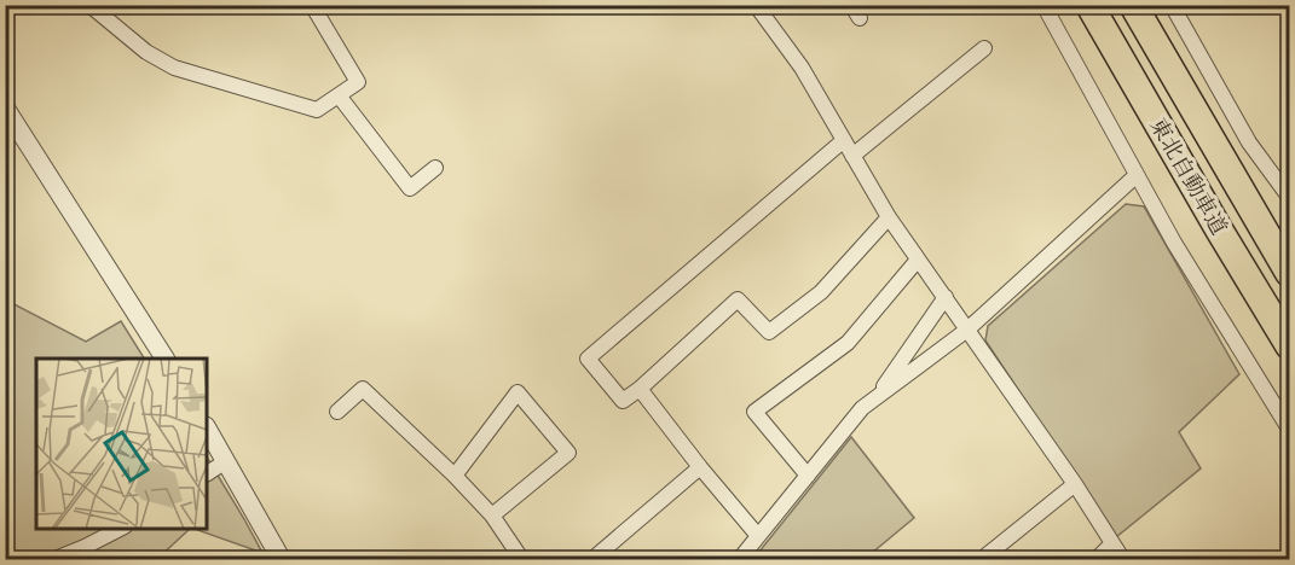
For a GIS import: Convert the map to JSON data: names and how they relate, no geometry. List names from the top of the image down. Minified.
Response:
{"streets":{"highway":["東北自動車道"]}}
